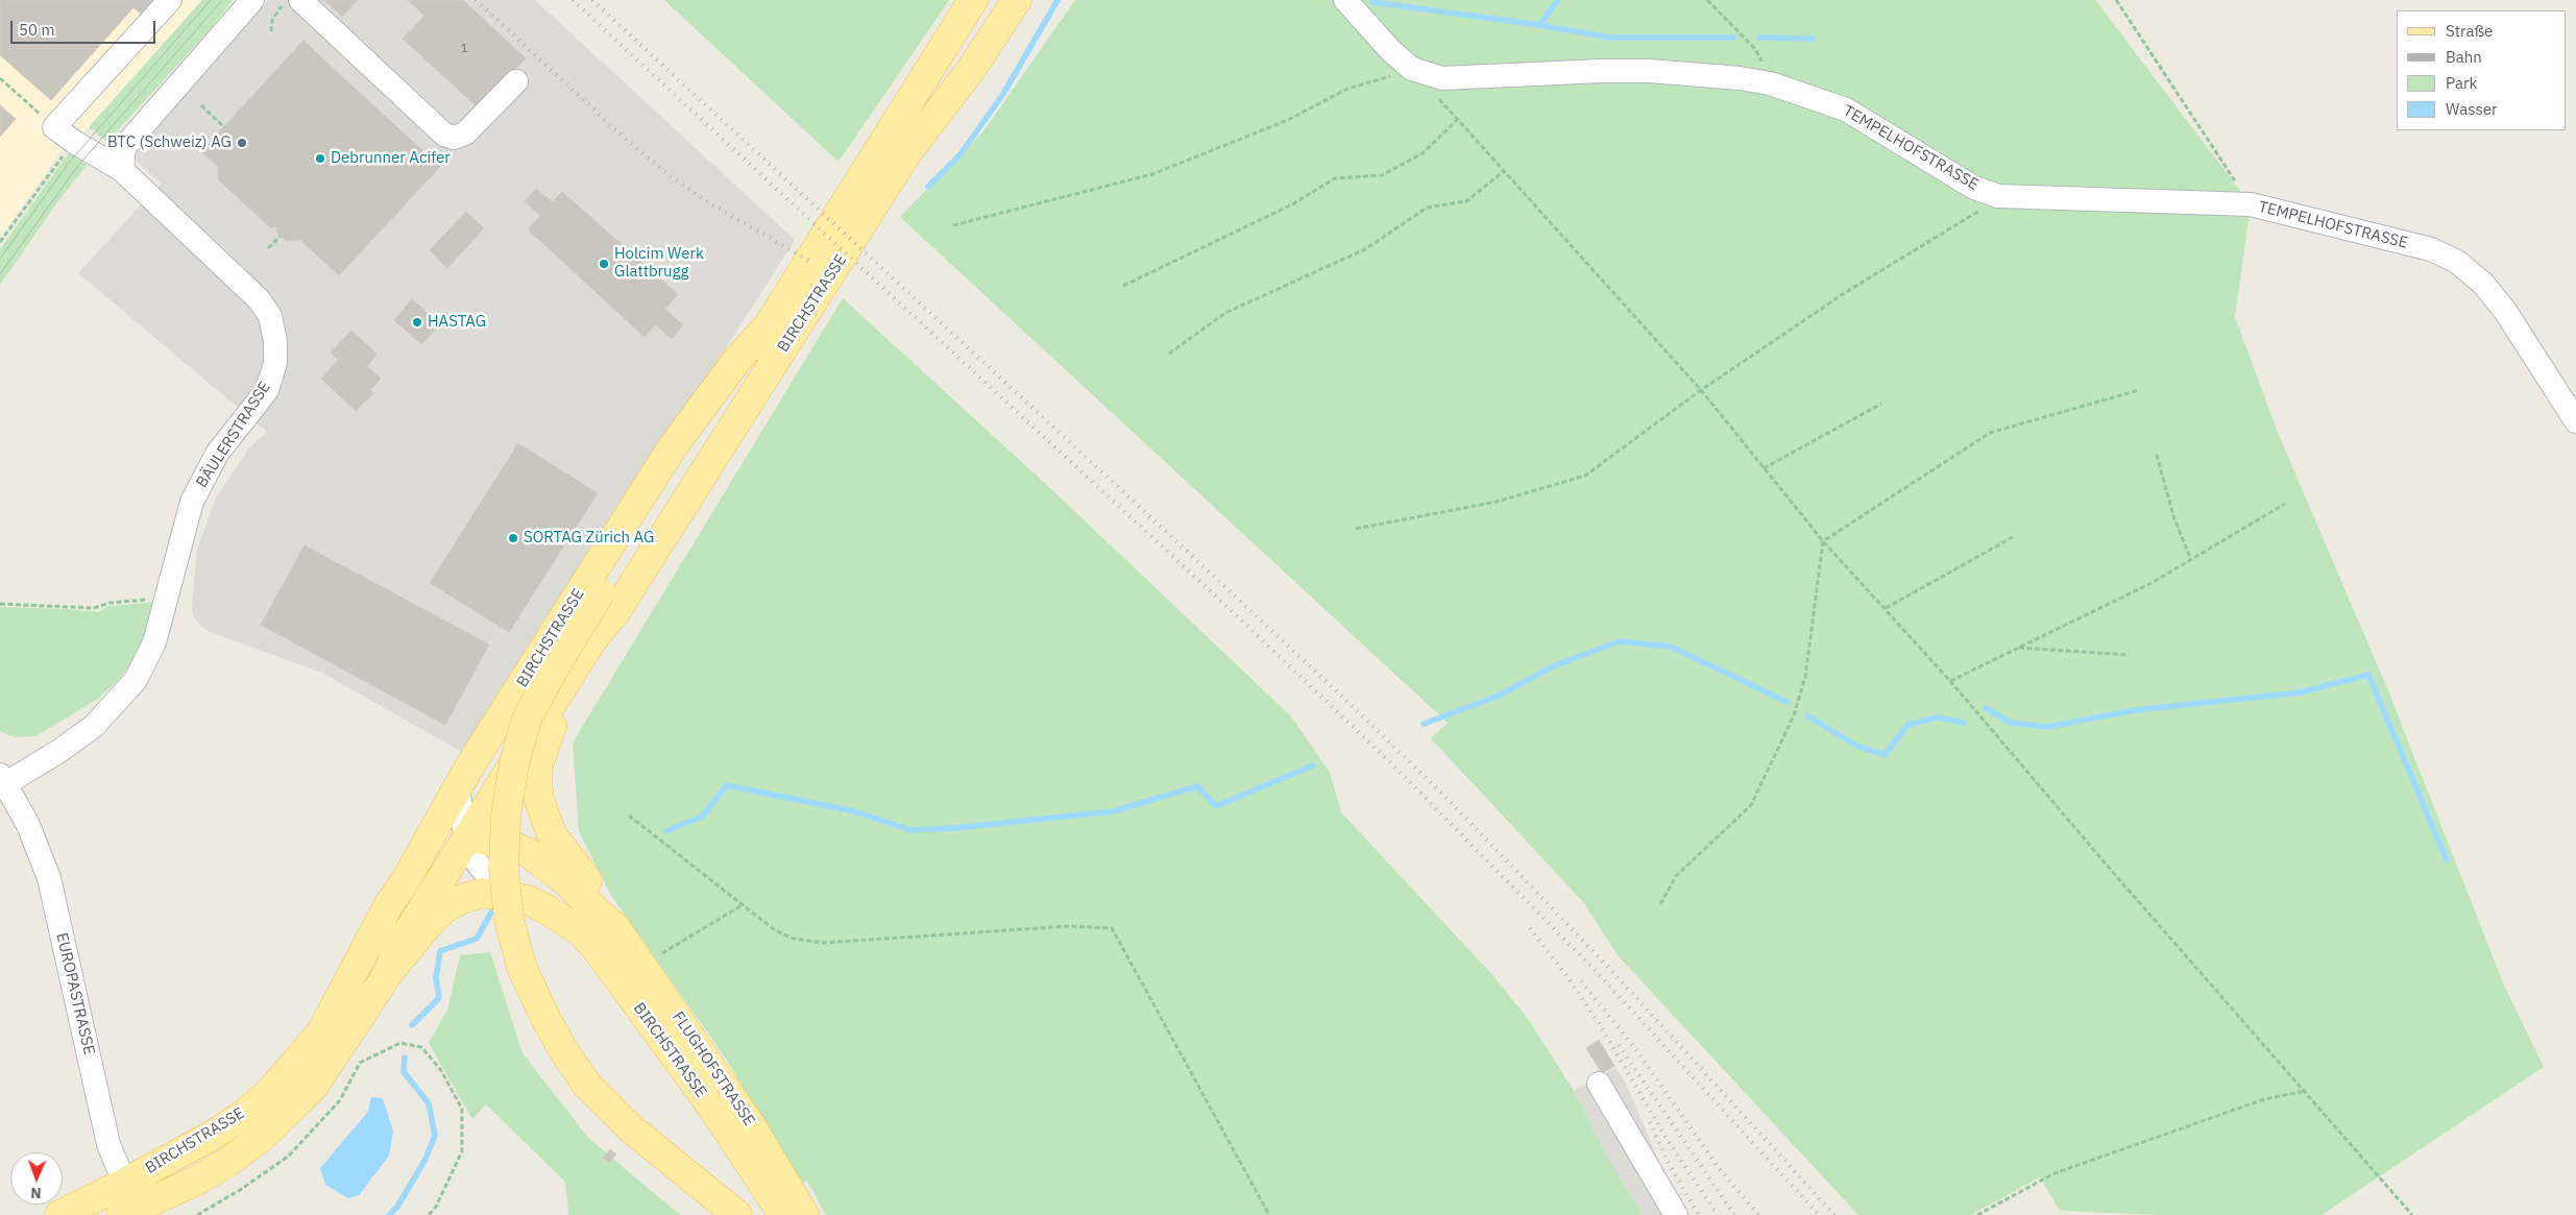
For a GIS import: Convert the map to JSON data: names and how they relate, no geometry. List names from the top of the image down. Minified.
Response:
{"streets":{"main road":["BIRCHSTRASSE","FLUGHOFSTRASSE"],"street":["TEMPELHOFSTRASSE","BÄULERSTRASSE","EUROPASTRASSE"]},"crossings":[["BIRCHSTRASSE","EUROPASTRASSE"],["BIRCHSTRASSE","FLUGHOFSTRASSE"],["BÄULERSTRASSE","EUROPASTRASSE"]],"places":["BTC (Schweiz) AG","Debrunner Acifer","Holcim Werk Glattbrugg","HASTAG","SORTAG Zürich AG"],"house_numbers":["1"],"legend":["Straße","Bahn","Park","Wasser"],"scale_bar":"50 m","north":"bottom"}
